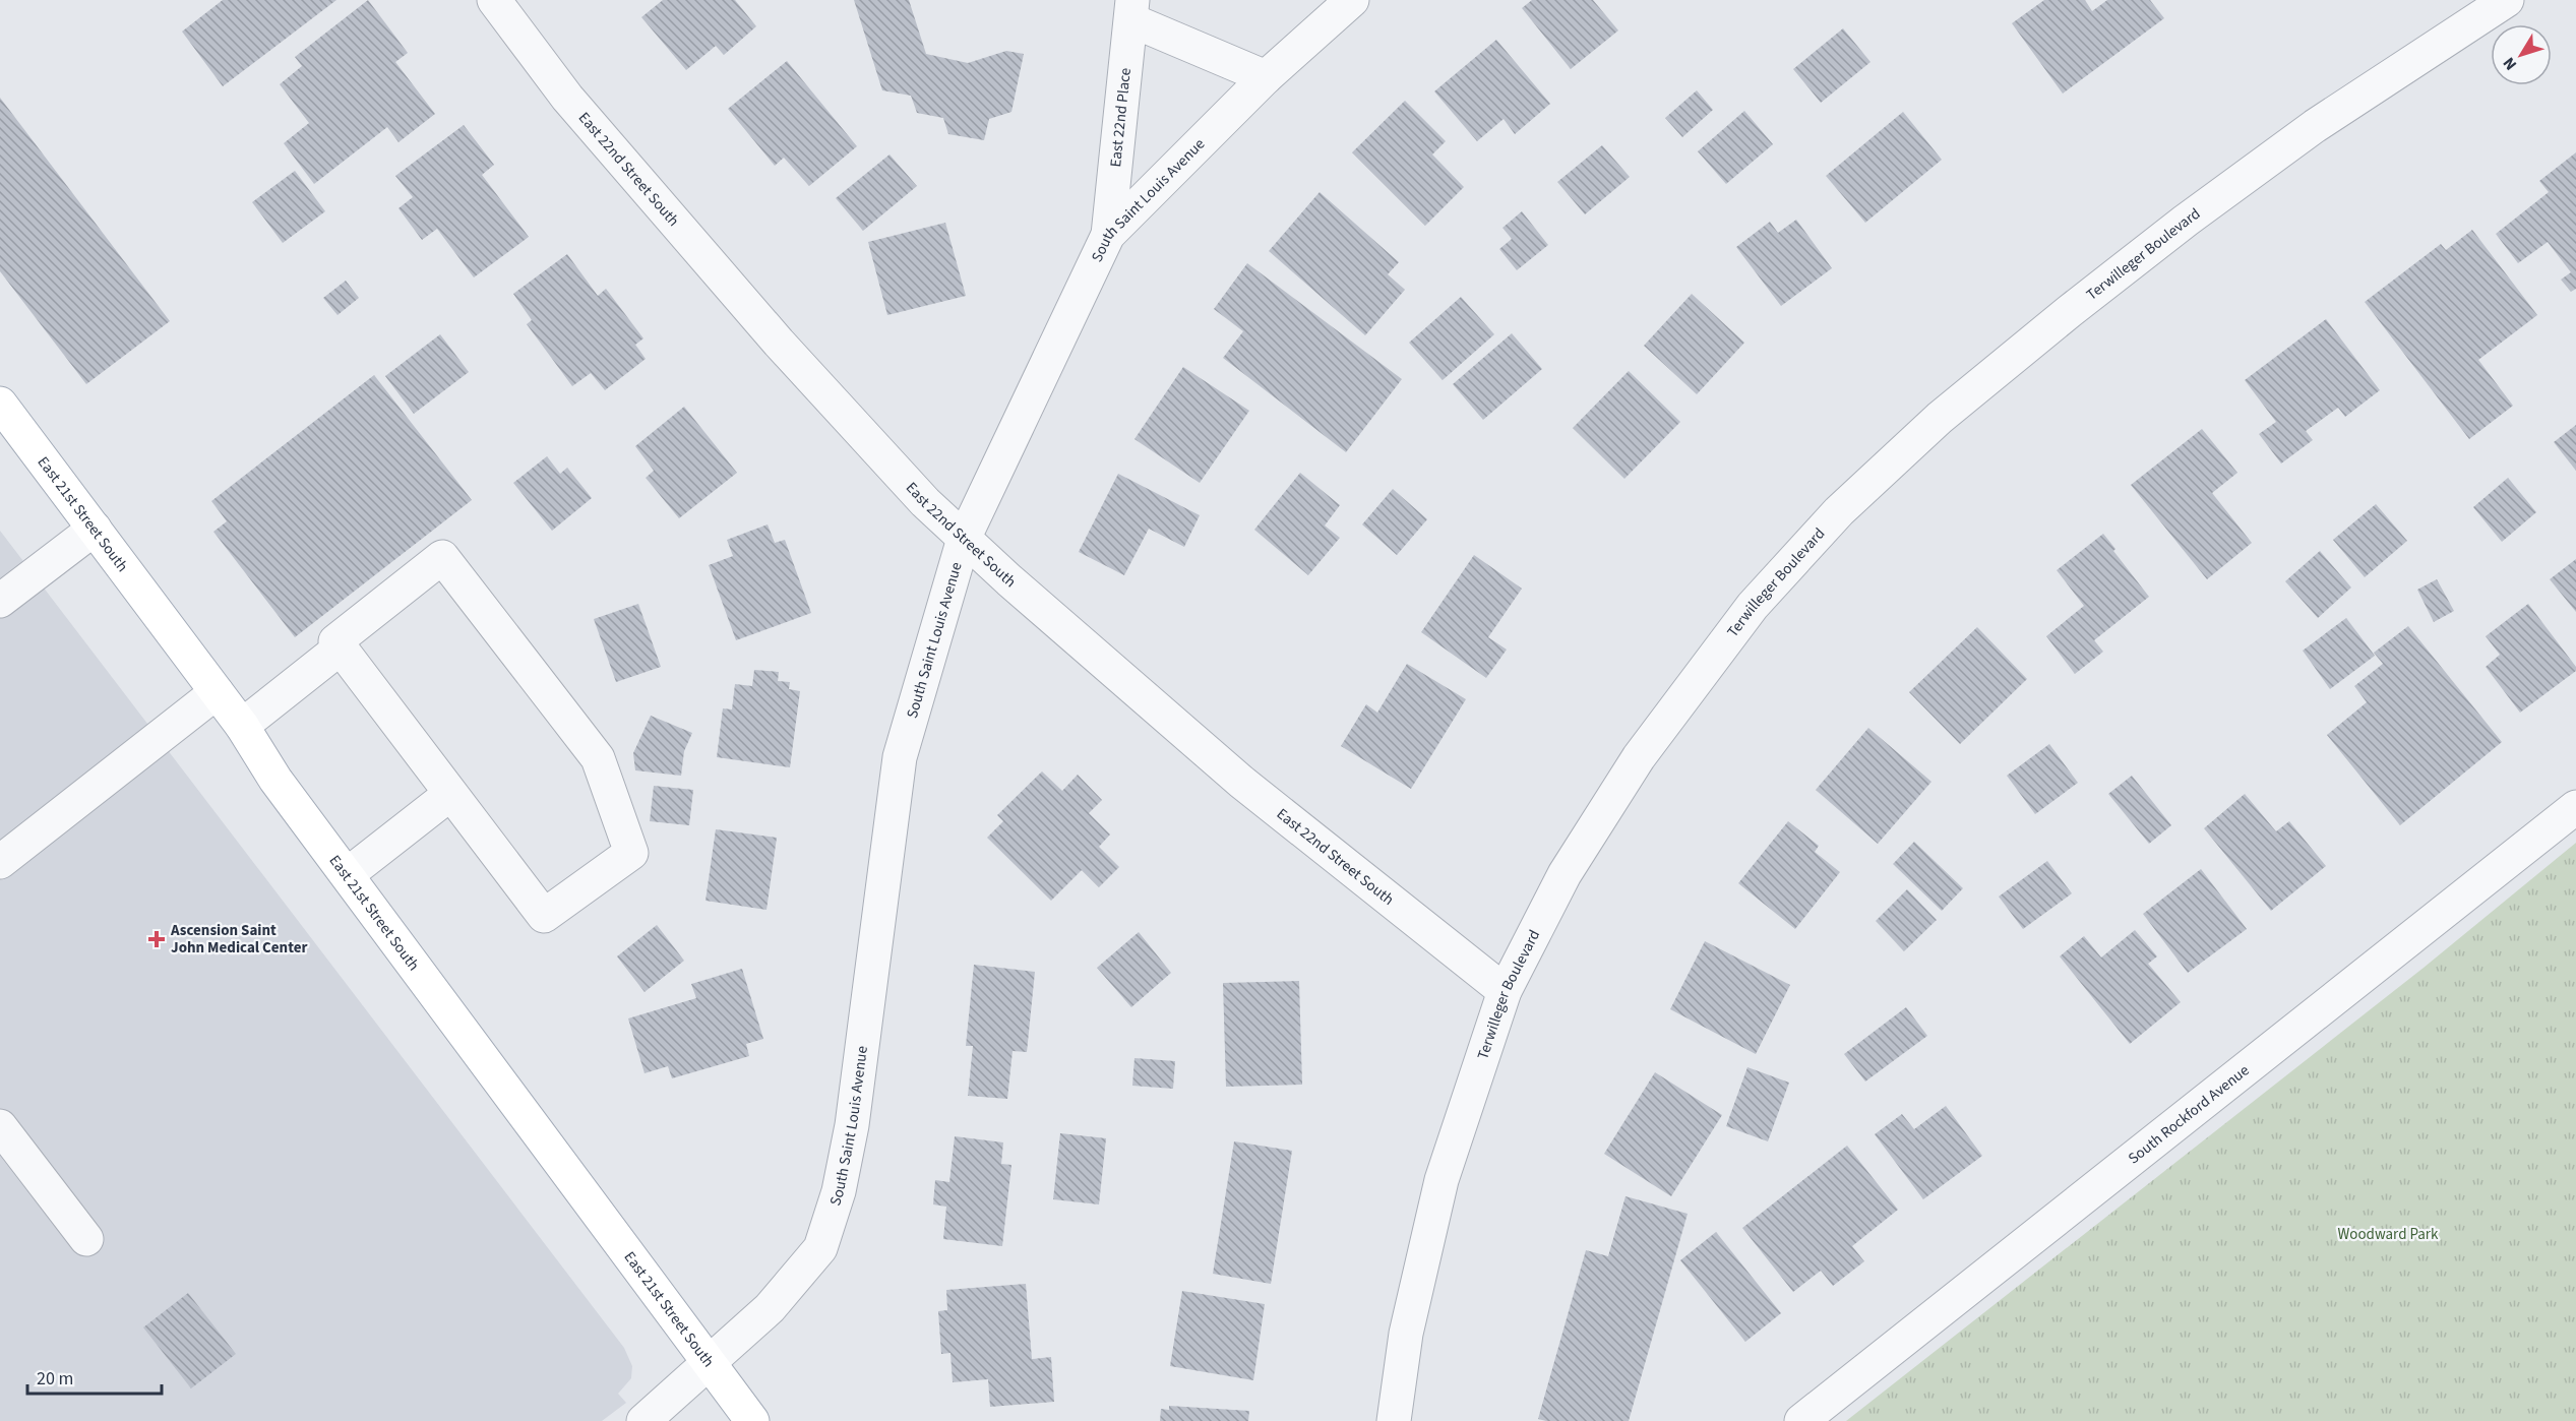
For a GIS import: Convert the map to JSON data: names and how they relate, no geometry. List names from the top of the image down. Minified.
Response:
{"streets":{"main road":["East 21st Street South"],"street":["East 22nd Place","East 22nd Street South","South Saint Louis Avenue","Terwilleger Boulevard","South Rockford Avenue"]},"crossings":[["East 22nd Place","South Saint Louis Avenue"],["East 22nd Street South","South Saint Louis Avenue"],["East 22nd Street South","Terwilleger Boulevard"],["South Saint Louis Avenue","East 21st Street South"]],"parks":["Woodward Park"],"places":{"health":["Ascension Saint John Medical Center"]},"scale_bar":"20 m","north":"bottom left"}
